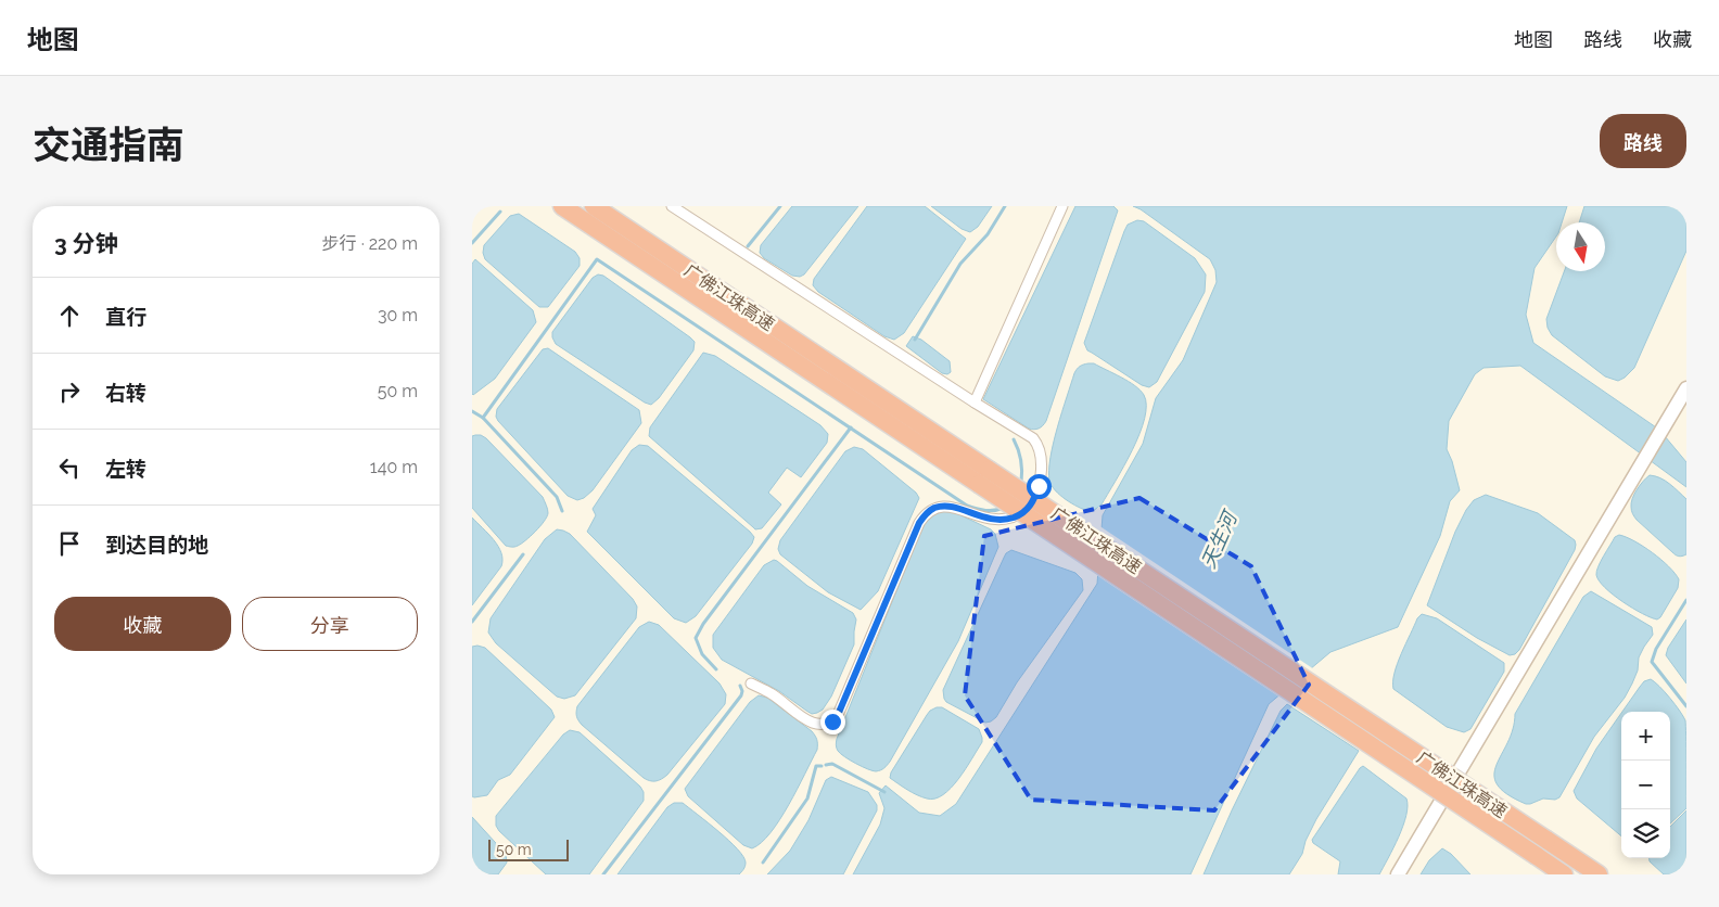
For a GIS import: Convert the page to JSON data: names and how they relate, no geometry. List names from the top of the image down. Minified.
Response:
{"streets":{"highway":["广佛江珠高速"]},"water":["天生河"],"scale_bar":"50 m","north":"bottom","page":{"header":"地图","nav":["地图","路线","收藏"],"title":"交通指南","buttons":["路线",["收藏","分享"]],"heading":["3 分钟","步行 · 220 m"],"list":[["直行","30 m"],["右转","50 m"],["左转","140 m"],"到达目的地"],"map_buttons":["+","−"],"scale":"50 m"}}
